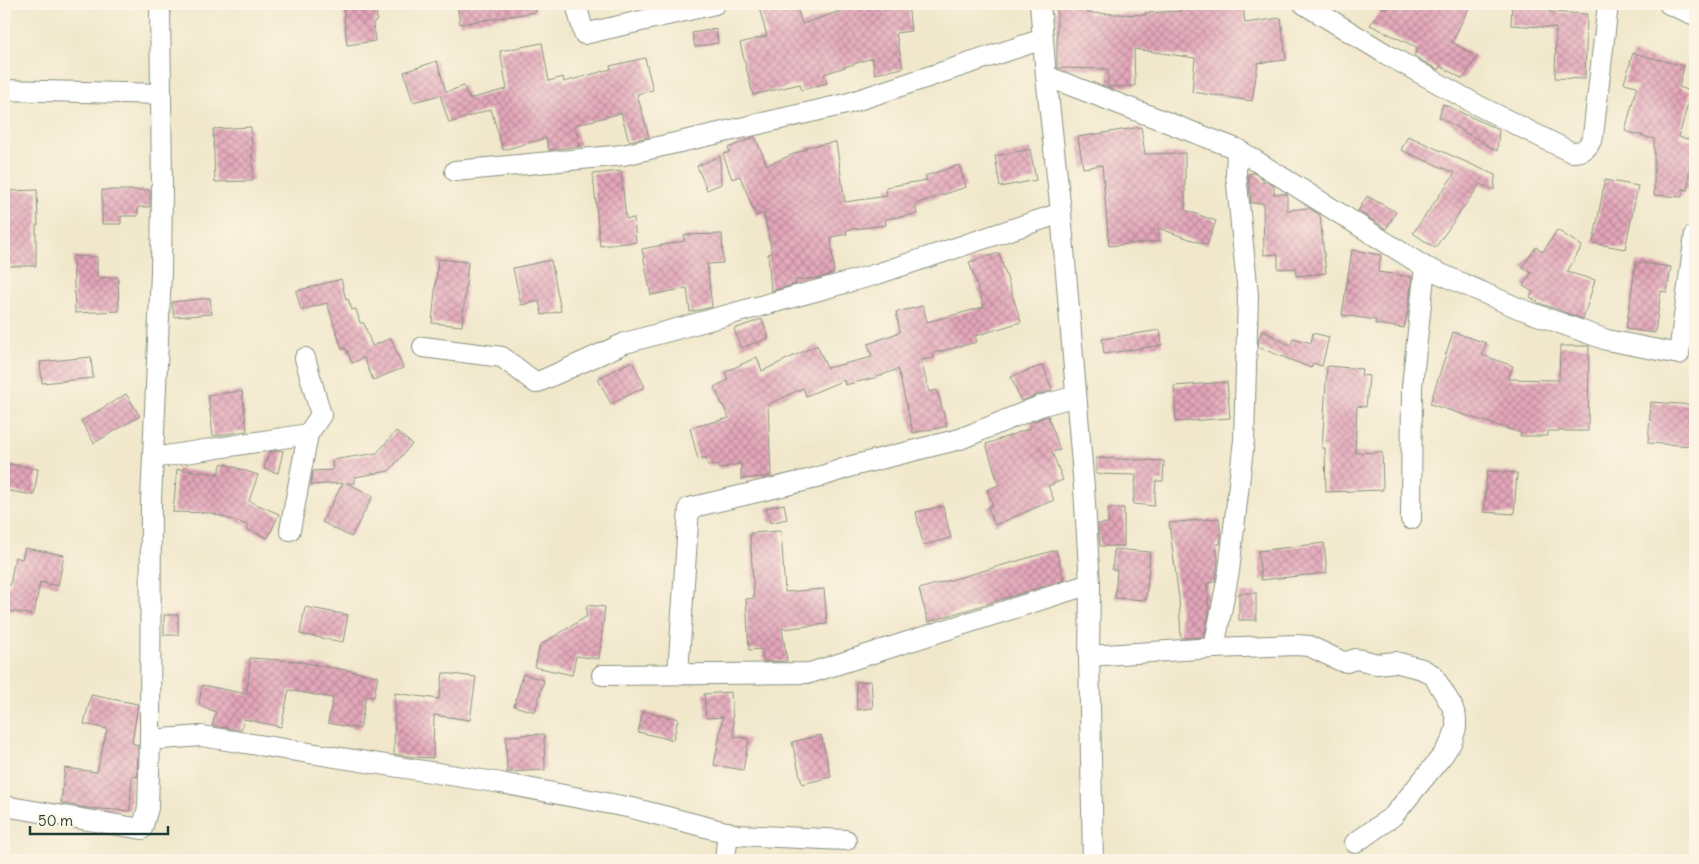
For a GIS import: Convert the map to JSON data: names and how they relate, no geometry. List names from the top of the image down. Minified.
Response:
{"scale_bar":"50 m"}
